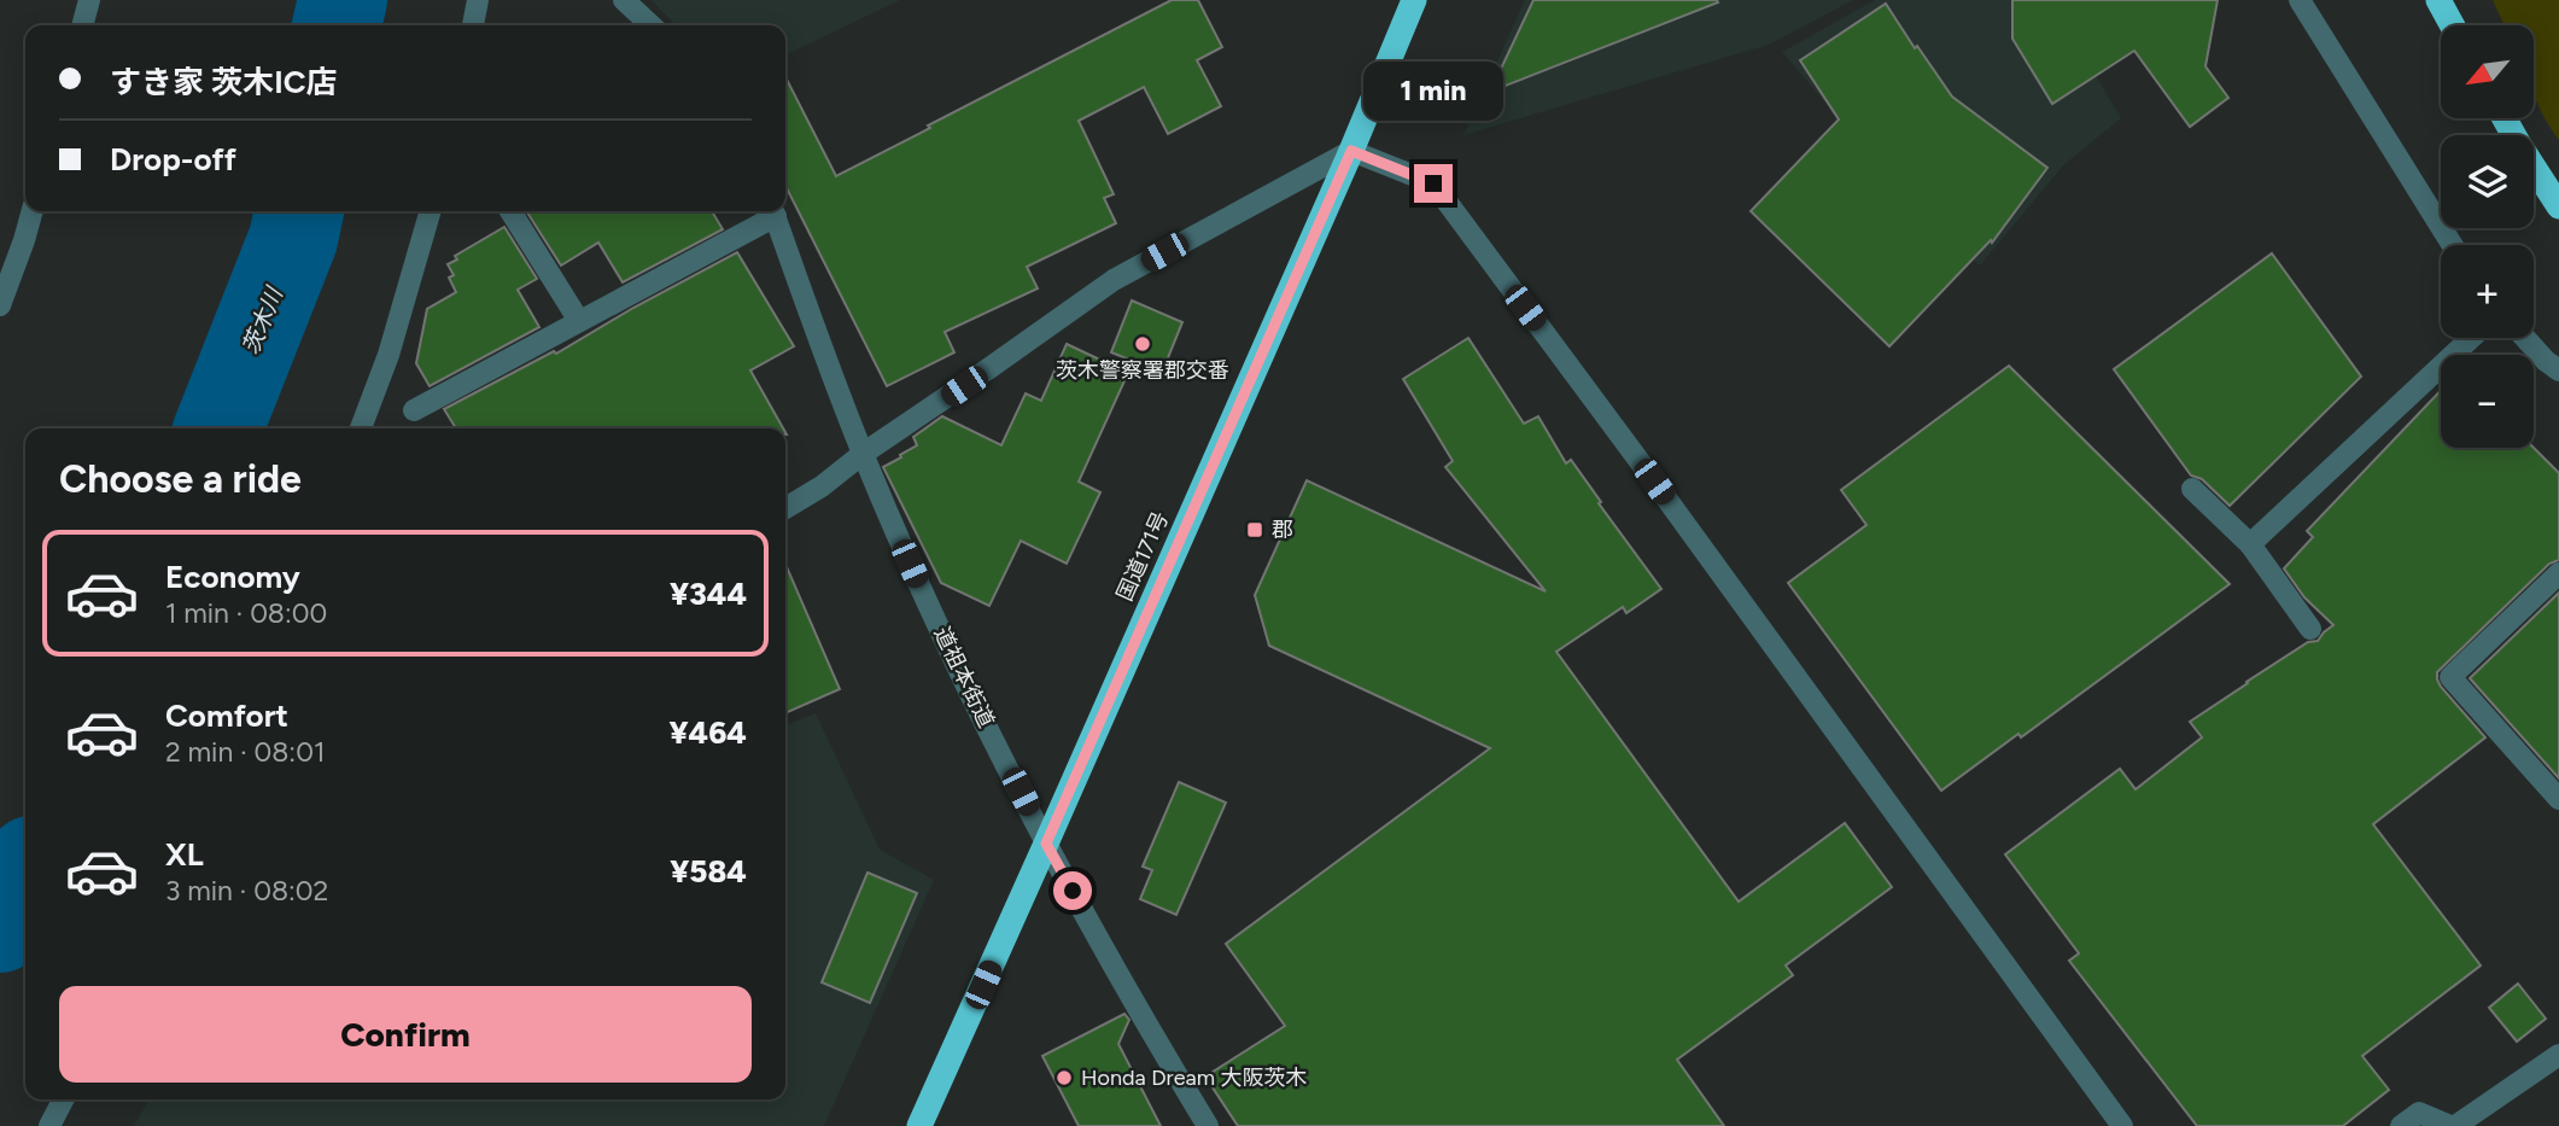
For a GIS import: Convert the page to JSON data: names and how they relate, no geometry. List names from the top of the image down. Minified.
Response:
{"streets":{"highway":["国道171号"],"street":["道祖本街道"]},"crossings":[["国道171号","道祖本街道"]],"water":["茨木川"],"places":{"other":["茨木警察署郡交番","Honda Dream 大阪茨木"],"transit":["郡"]},"north":"bottom left","page":{"map_buttons":["+","−"],"banner":["すき家 茨木IC店","Drop-off"],"bubble":"1 min","heading":"Choose a ride","list":[{"name":"Economy","note":"1 min · 08:00","value":"¥344"},{"name":"Comfort","note":"2 min · 08:01","value":"¥464"},{"name":"XL","note":"3 min · 08:02","value":"¥584"}],"buttons":"Confirm"}}
